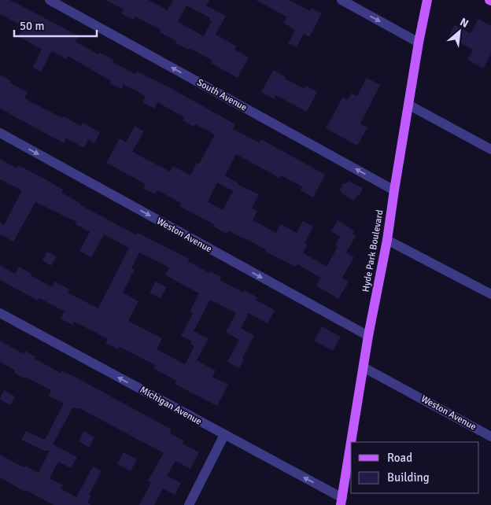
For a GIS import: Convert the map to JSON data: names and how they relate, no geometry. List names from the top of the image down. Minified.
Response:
{"streets":{"main road":["Hyde Park Boulevard"],"street":["South Avenue","Weston Avenue","Michigan Avenue"]},"crossings":[["South Avenue","Hyde Park Boulevard"],["Weston Avenue","Hyde Park Boulevard"],["Hyde Park Boulevard","Michigan Avenue"]],"one_way":["South Avenue","Weston Avenue","Michigan Avenue"],"legend":["Road","Building"],"scale_bar":"50 m","north":"top right"}
